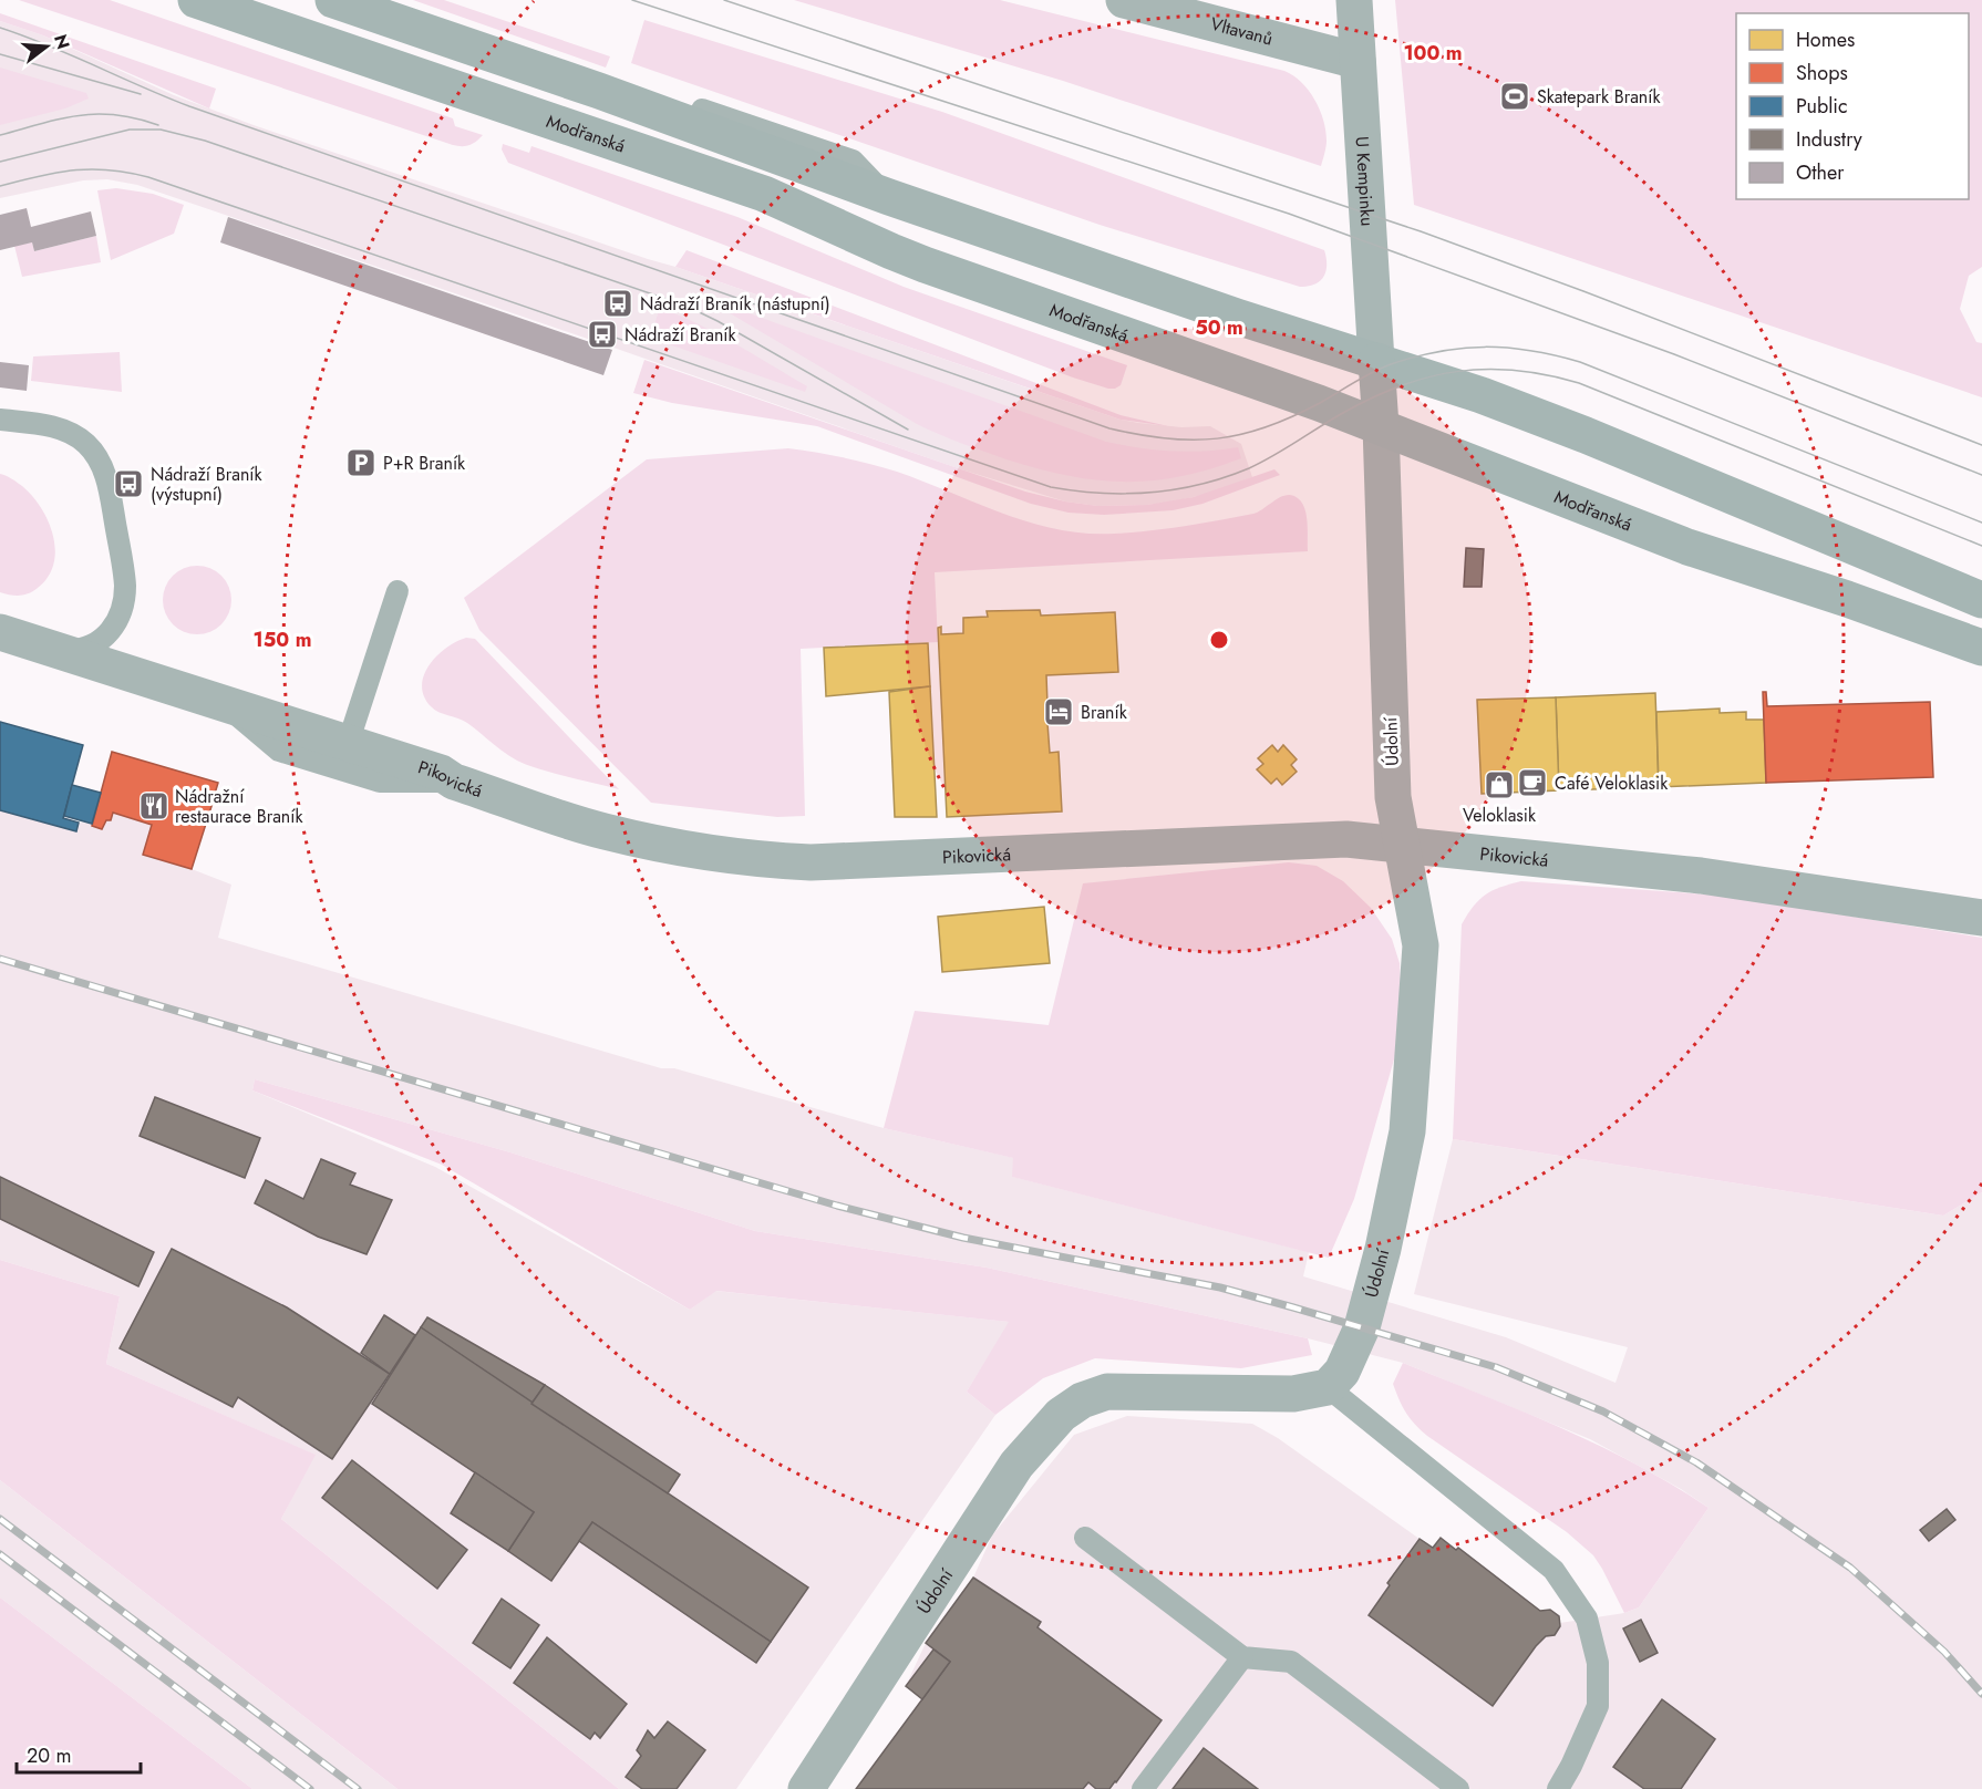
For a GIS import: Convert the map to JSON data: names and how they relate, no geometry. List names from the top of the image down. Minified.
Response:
{"streets":{"main road":["Modřanská"],"street":["Vltavanů","U Kempinku","Údolní","Pikovická"]},"crossings":[["Vltavanů","U Kempinku"],["Modřanská","Údolní"],["Údolní","Pikovická"]],"places":{"sports":["Skatepark Braník"],"bus stop":["Nádraží Braník (nástupní)","Nádraží Braník","Nádraží Braník (výstupní)"],"parking":["P+R Braník"],"hotel":["Braník"],"cafe":["Café Veloklasik"],"shop":["Veloklasik"],"restaurant":["Nádražní restaurace Braník"]},"legend":["Homes","Shops","Public","Industry","Other"],"scale_bar":"20 m","north":"right","rings":["100 m","50 m","150 m"]}
